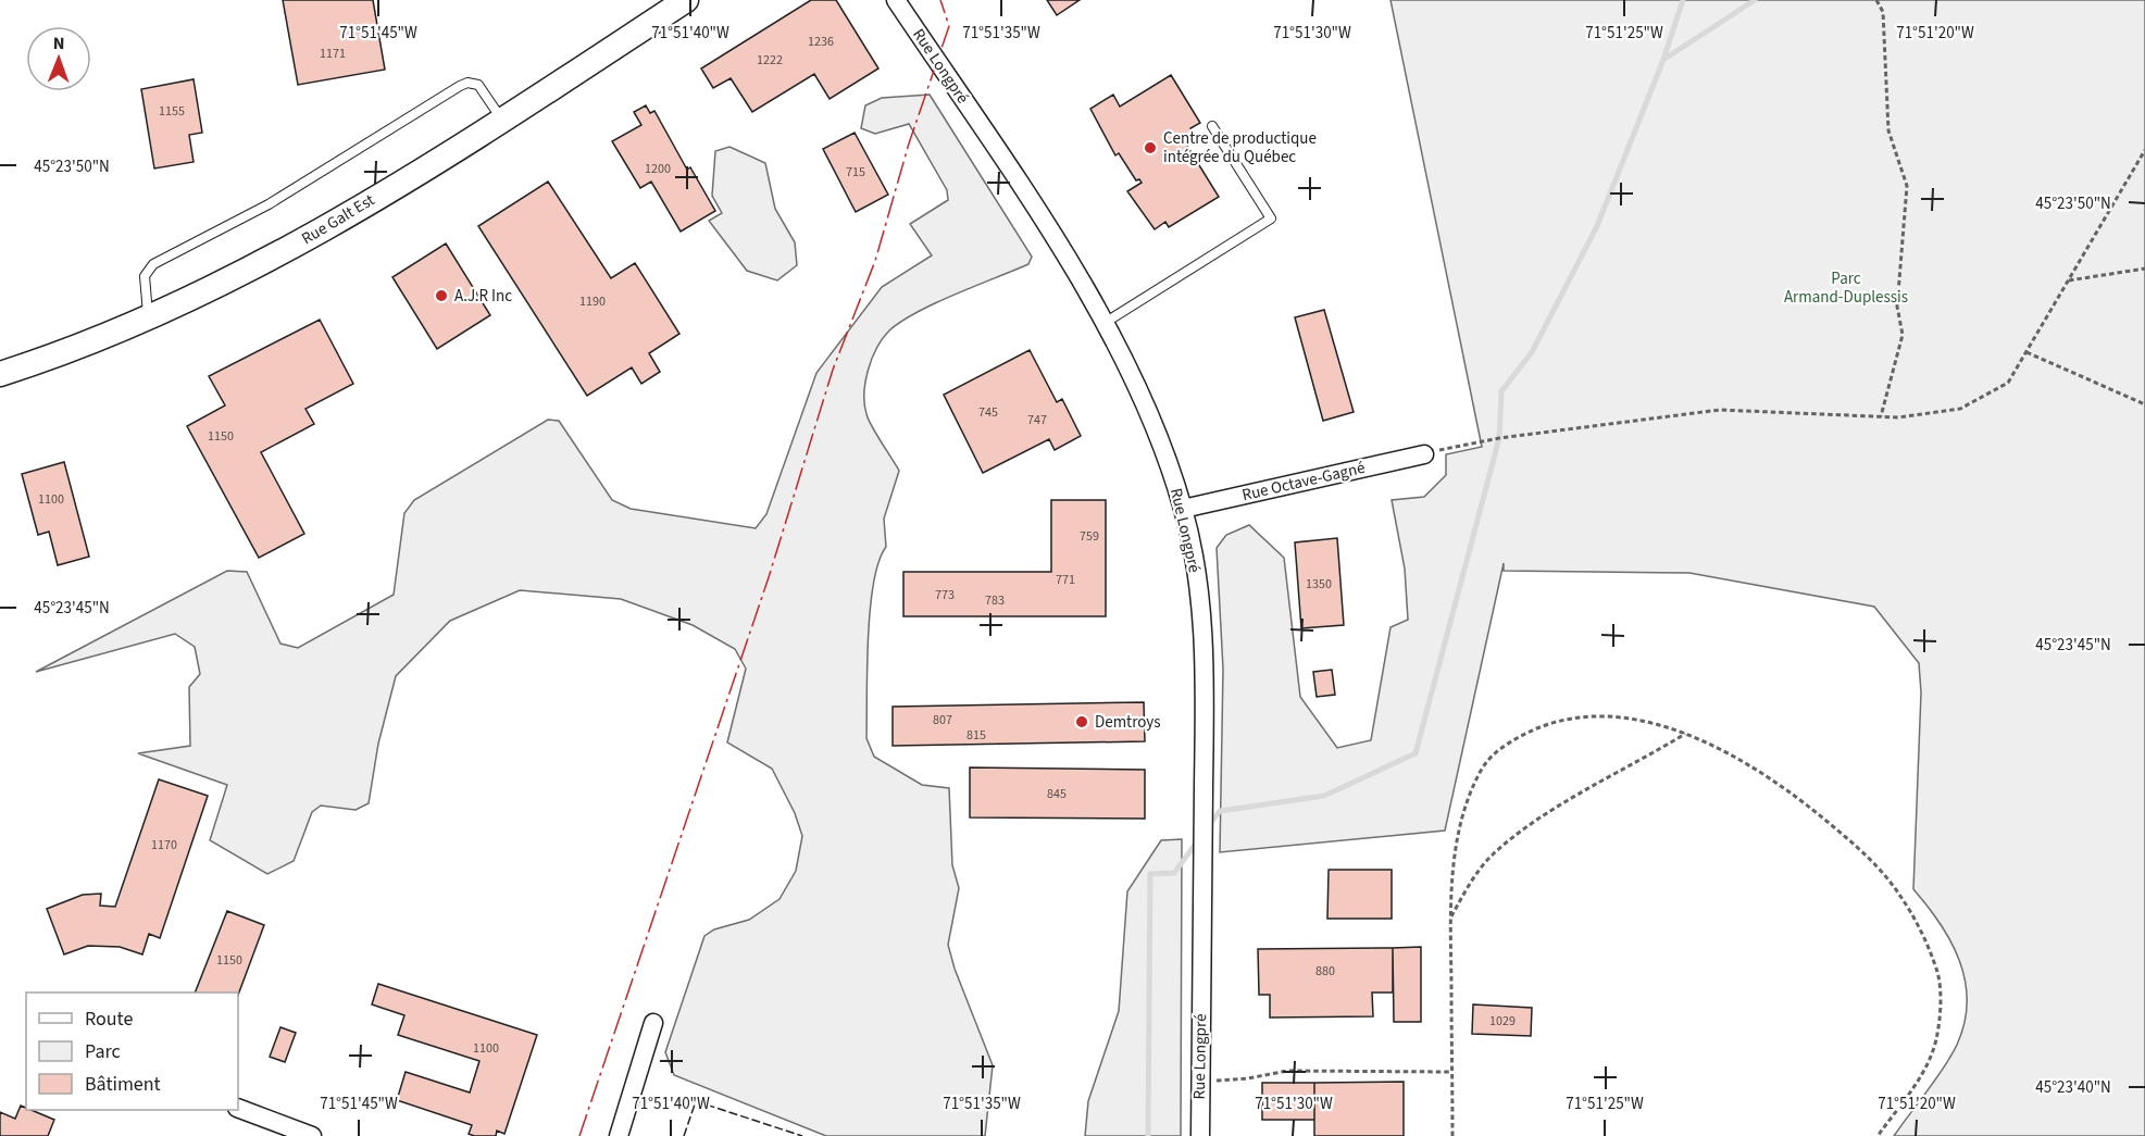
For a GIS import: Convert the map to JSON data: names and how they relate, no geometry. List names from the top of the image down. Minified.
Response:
{"streets":{"street":["Rue Longpré","Rue Galt Est","Rue Octave-Gagné"]},"crossings":[["Rue Longpré","Rue Octave-Gagné"]],"parks":["Parc Armand-Duplessis"],"places":["Centre de productique intégrée du Québec","A.J.R Inc","Demtroys"],"house_numbers":["1236","1171","1222","1155","1200","715","1190","745","747","1150","1100","759","771","1350","773","783","807","815","845","1170","1150","880","1029","1100"],"legend":["Route","Parc","Bâtiment"],"north":"top","coordinates":["71°51'45\"W","71°51'40\"W","71°51'35\"W","71°51'30\"W","71°51'25\"W","71°51'20\"W","45°23'50\"N","45°23'45\"N","45°23'40\"N"]}
